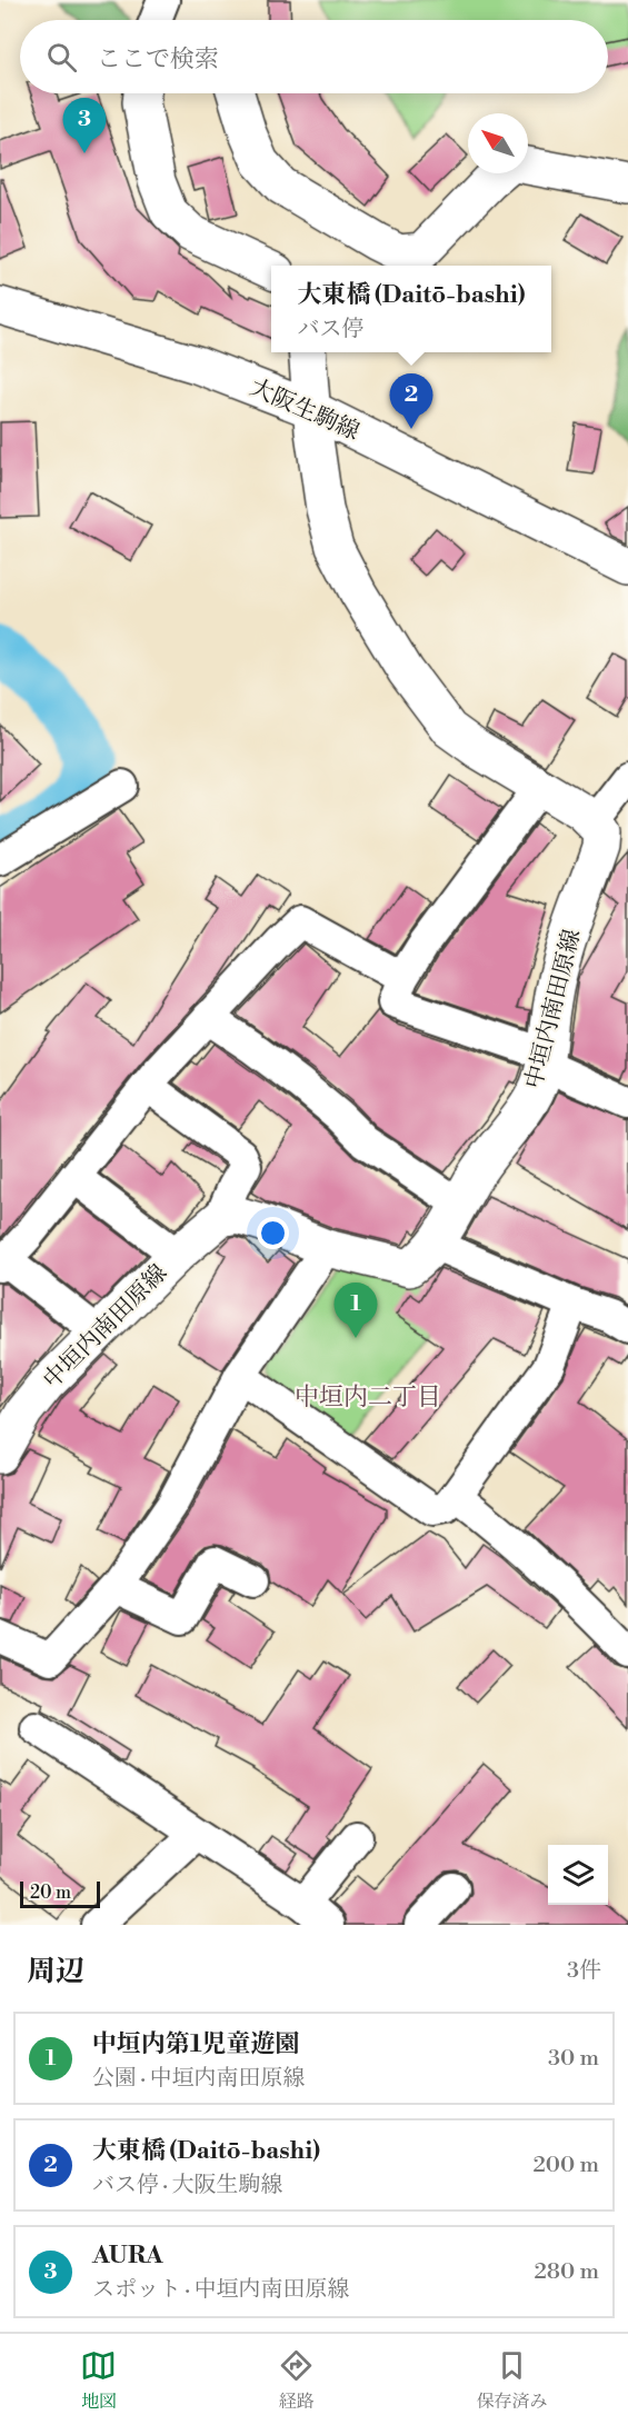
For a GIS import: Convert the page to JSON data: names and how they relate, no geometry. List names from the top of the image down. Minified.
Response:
{"streets":{"main road":["大阪生駒線","中垣内南田原線"]},"districts":["中垣内二丁目"],"scale_bar":"20 m","north":"top left","page":{"search":"ここで検索","pins":["3","2","1"],"popup":["大東橋 (Daitō-bashi)","バス停"],"scale":"20 m","heading":["周辺","3件"],"list":[{"mark":"1","name":"中垣内第1児童遊園","note":"公園 · 中垣内南田原線","value":"30 m"},{"mark":"2","name":"大東橋 (Daitō-bashi)","note":"バス停 · 大阪生駒線","value":"200 m"},{"mark":"3","name":"AURA","note":"スポット · 中垣内南田原線","value":"280 m"}],"nav":["地図","経路","保存済み"]}}
